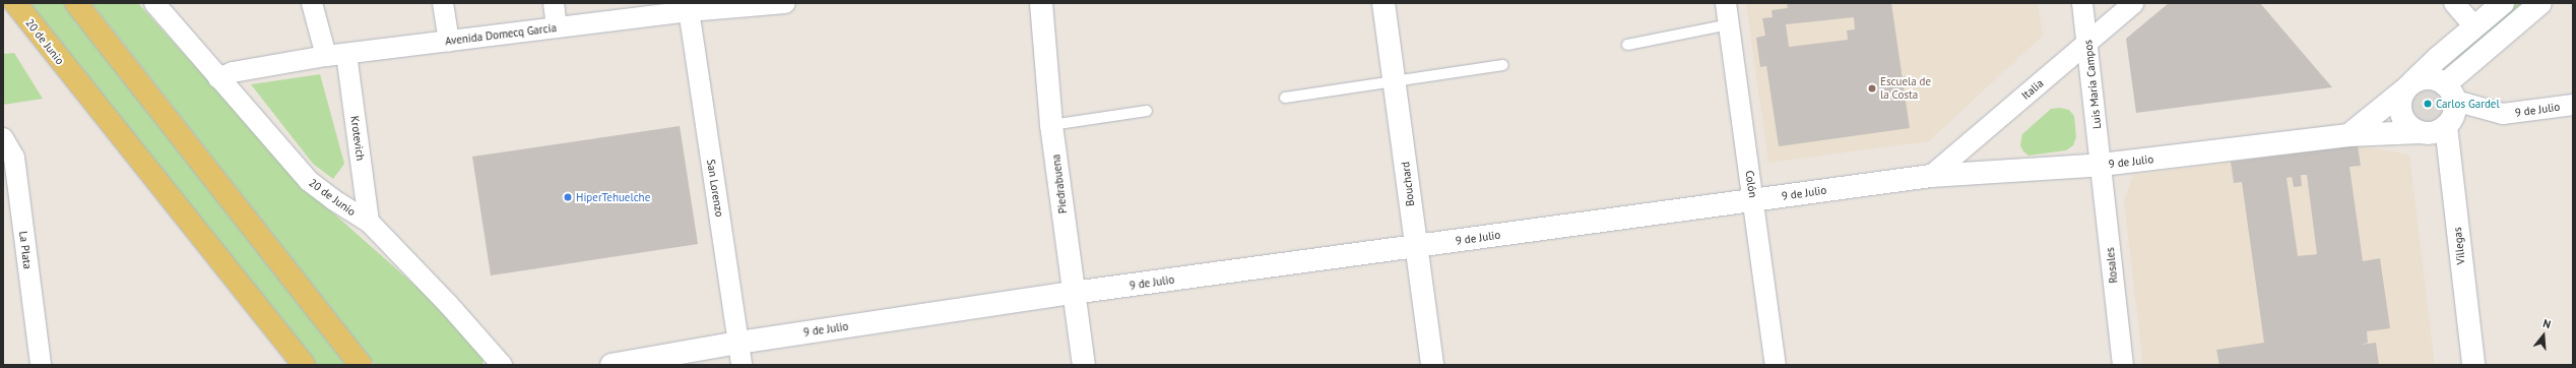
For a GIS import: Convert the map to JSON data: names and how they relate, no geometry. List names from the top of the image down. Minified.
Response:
{"streets":{"main road":["20 de Junio","9 de Julio","Piedrabuena","Bouchard","Villegas"],"street":["Avenida Domecq García","Luis María Campos","Italia","Krotevich","Colón","San Lorenzo","La Plata","Rosales"]},"crossings":[["Avenida Domecq García","20 de Junio"],["Avenida Domecq García","Krotevich"],["Avenida Domecq García","San Lorenzo"],["20 de Junio","Krotevich"],["Luis María Campos","Italia"],["Luis María Campos","9 de Julio"],["Luis María Campos","Rosales"],["Italia","9 de Julio"],["9 de Julio","Piedrabuena"],["9 de Julio","Bouchard"],["9 de Julio","Colón"],["9 de Julio","San Lorenzo"],["9 de Julio","Villegas"],["9 de Julio","Rosales"]],"places":["Escuela de la Costa","Carlos Gardel","HiperTehuelche"],"north":"top"}
